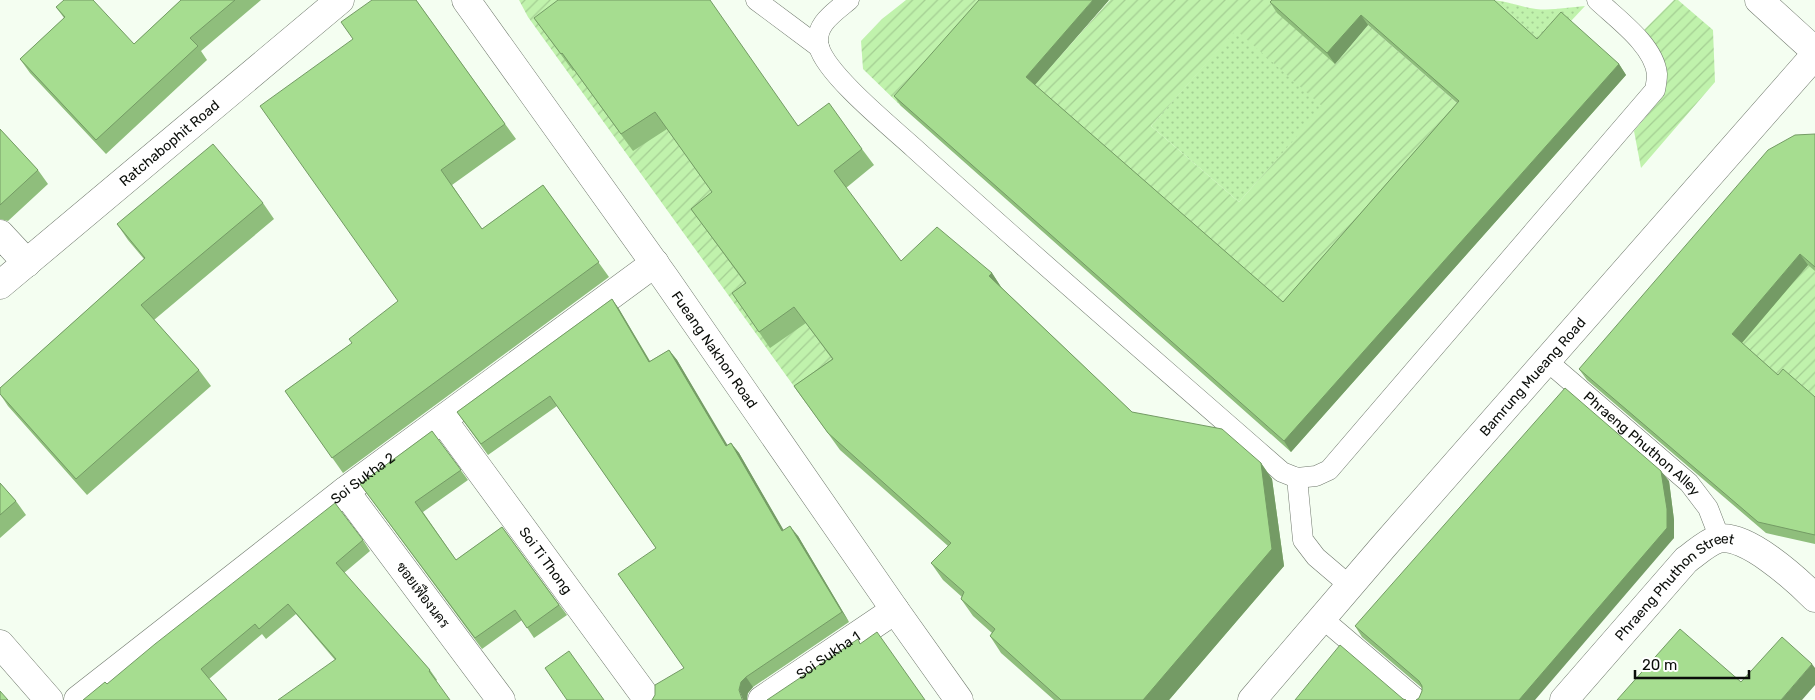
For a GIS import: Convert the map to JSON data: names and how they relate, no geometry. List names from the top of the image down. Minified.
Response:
{"streets":{"street":["Ratchabophit Road","Fueang Nakhon Road","Bamrung Mueang Road","Soi Sukha 2","Soi Ti Thong","Phraeng Phuthon Street","ซอยเฟืองนคร","Soi Sukha 1"],"lane":["Phraeng Phuthon Alley"]},"crossings":[["Fueang Nakhon Road","Soi Sukha 2"],["Fueang Nakhon Road","Soi Sukha 1"],["Bamrung Mueang Road","Phraeng Phuthon Alley"],["Phraeng Phuthon Alley","Phraeng Phuthon Street"],["Soi Sukha 2","Soi Ti Thong"],["Soi Sukha 2","ซอยเฟืองนคร"]],"scale_bar":"20 m"}
